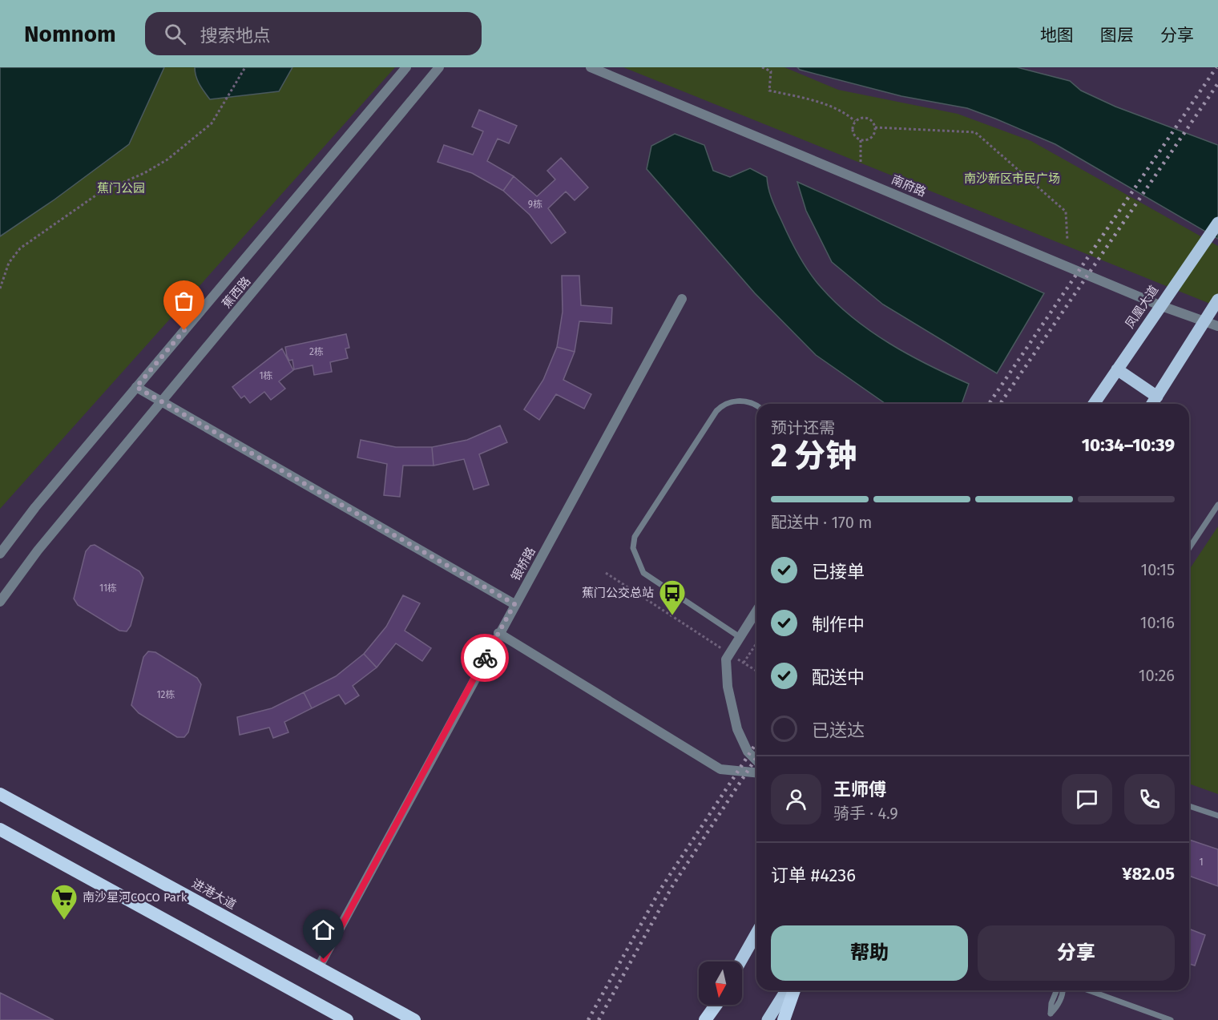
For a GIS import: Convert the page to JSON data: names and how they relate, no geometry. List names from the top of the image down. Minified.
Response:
{"streets":{"highway":["进港大道"],"main road":["凤凰大道"],"street":["南府路","蕉西路","银桥路"]},"crossings":[["南府路","凤凰大道"],["银桥路","进港大道"]],"parks":["南沙新区市民广场","蕉门公园"],"places":{"bus stop":["蕉门公交总站"],"supermarket":["南沙星河COCO Park"]},"house_numbers":["9栋","2栋","1栋","11栋","12栋","1"],"north":"bottom","page":{"header":"Nomnom","search":"搜索地点","nav":["地图","图层","分享"],"heading":["2 分钟","预计还需","10:34–10:39"],"panel":["王师傅","骑手 · 4.9","订单 #4236","¥82.05"],"bar":"配送中 · 170 m","list":[["已接单","10:15"],["制作中","10:16"],["配送中","10:26"],"已送达"],"buttons":["帮助","分享"]}}
